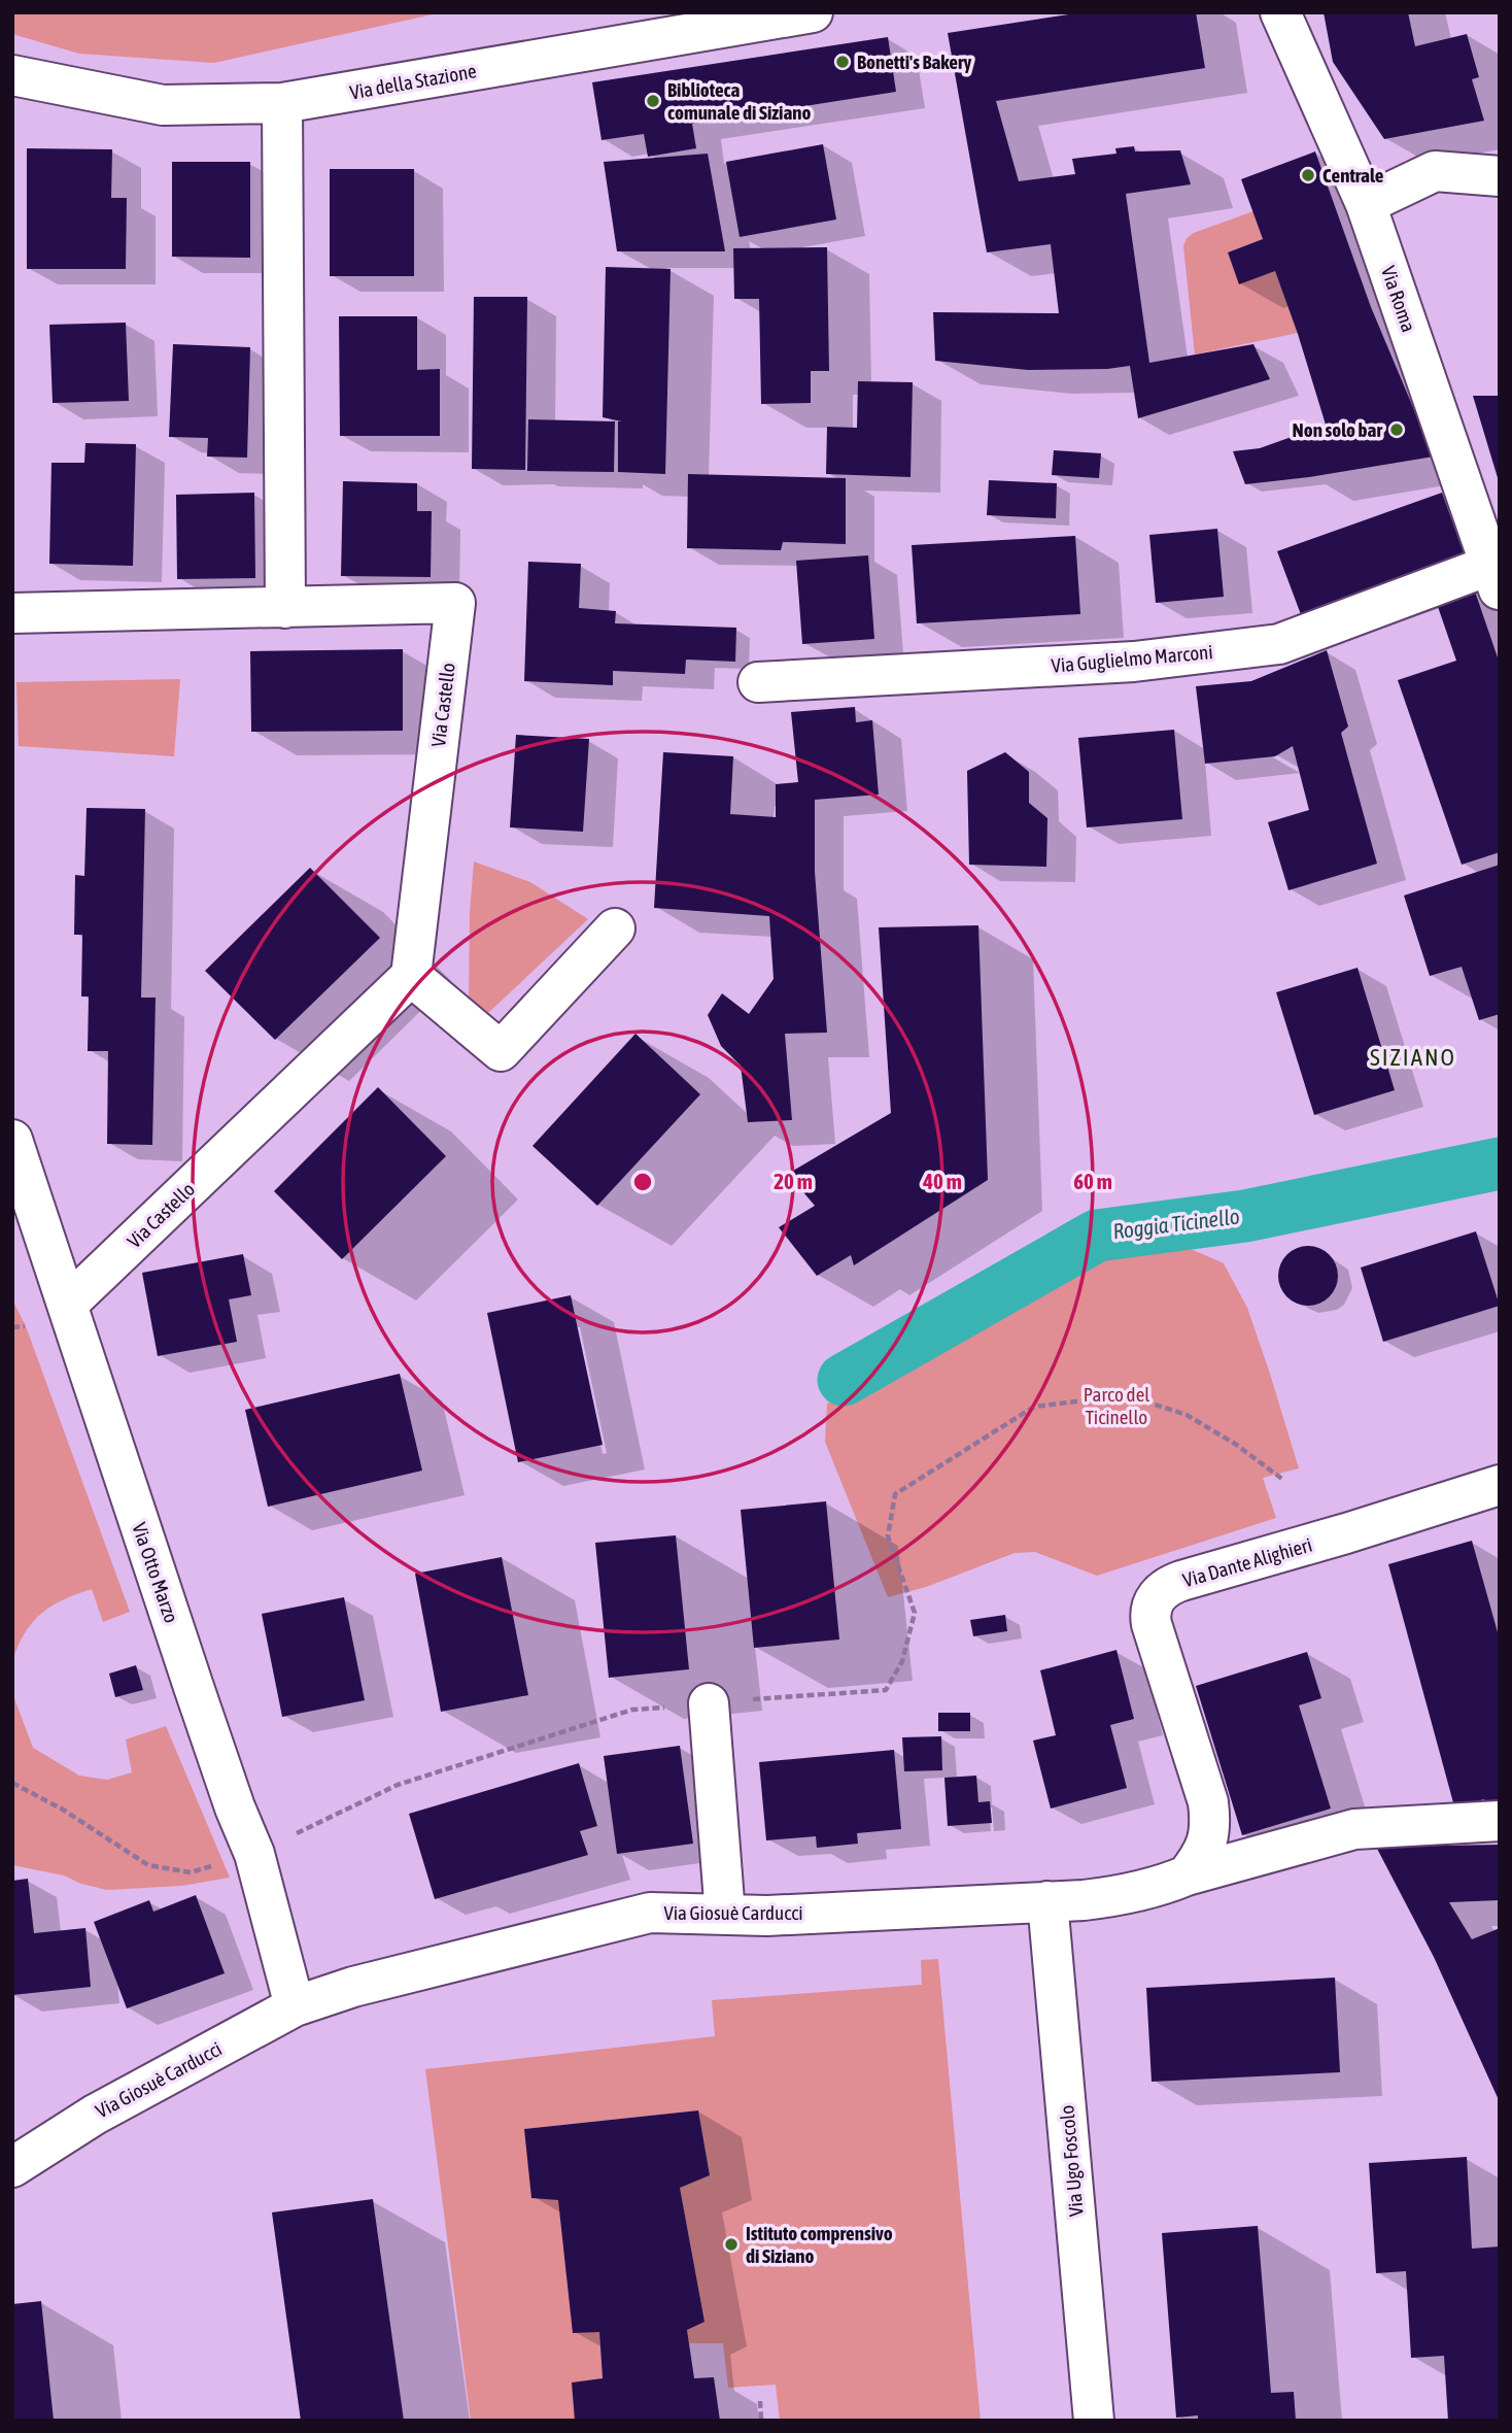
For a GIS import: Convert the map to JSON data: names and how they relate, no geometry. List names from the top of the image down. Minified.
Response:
{"streets":{"street":["Via della Stazione","Via Roma","Via Guglielmo Marconi","Via Castello","Via Dante Alighieri","Via Otto Marzo","Via Giosuè Carducci","Via Ugo Foscolo"]},"crossings":[["Via Roma","Via Guglielmo Marconi"],["Via Castello","Via Otto Marzo"],["Via Dante Alighieri","Via Giosuè Carducci"],["Via Otto Marzo","Via Giosuè Carducci"],["Via Giosuè Carducci","Via Ugo Foscolo"]],"districts":["SIZIANO"],"water":["Roggia Ticinello"],"parks":["Parco del Ticinello"],"places":["Bonetti's Bakery","Biblioteca comunale di Siziano","Centrale","Non solo bar","Istituto comprensivo di Siziano"],"rings":["20 m","40 m","60 m"]}
